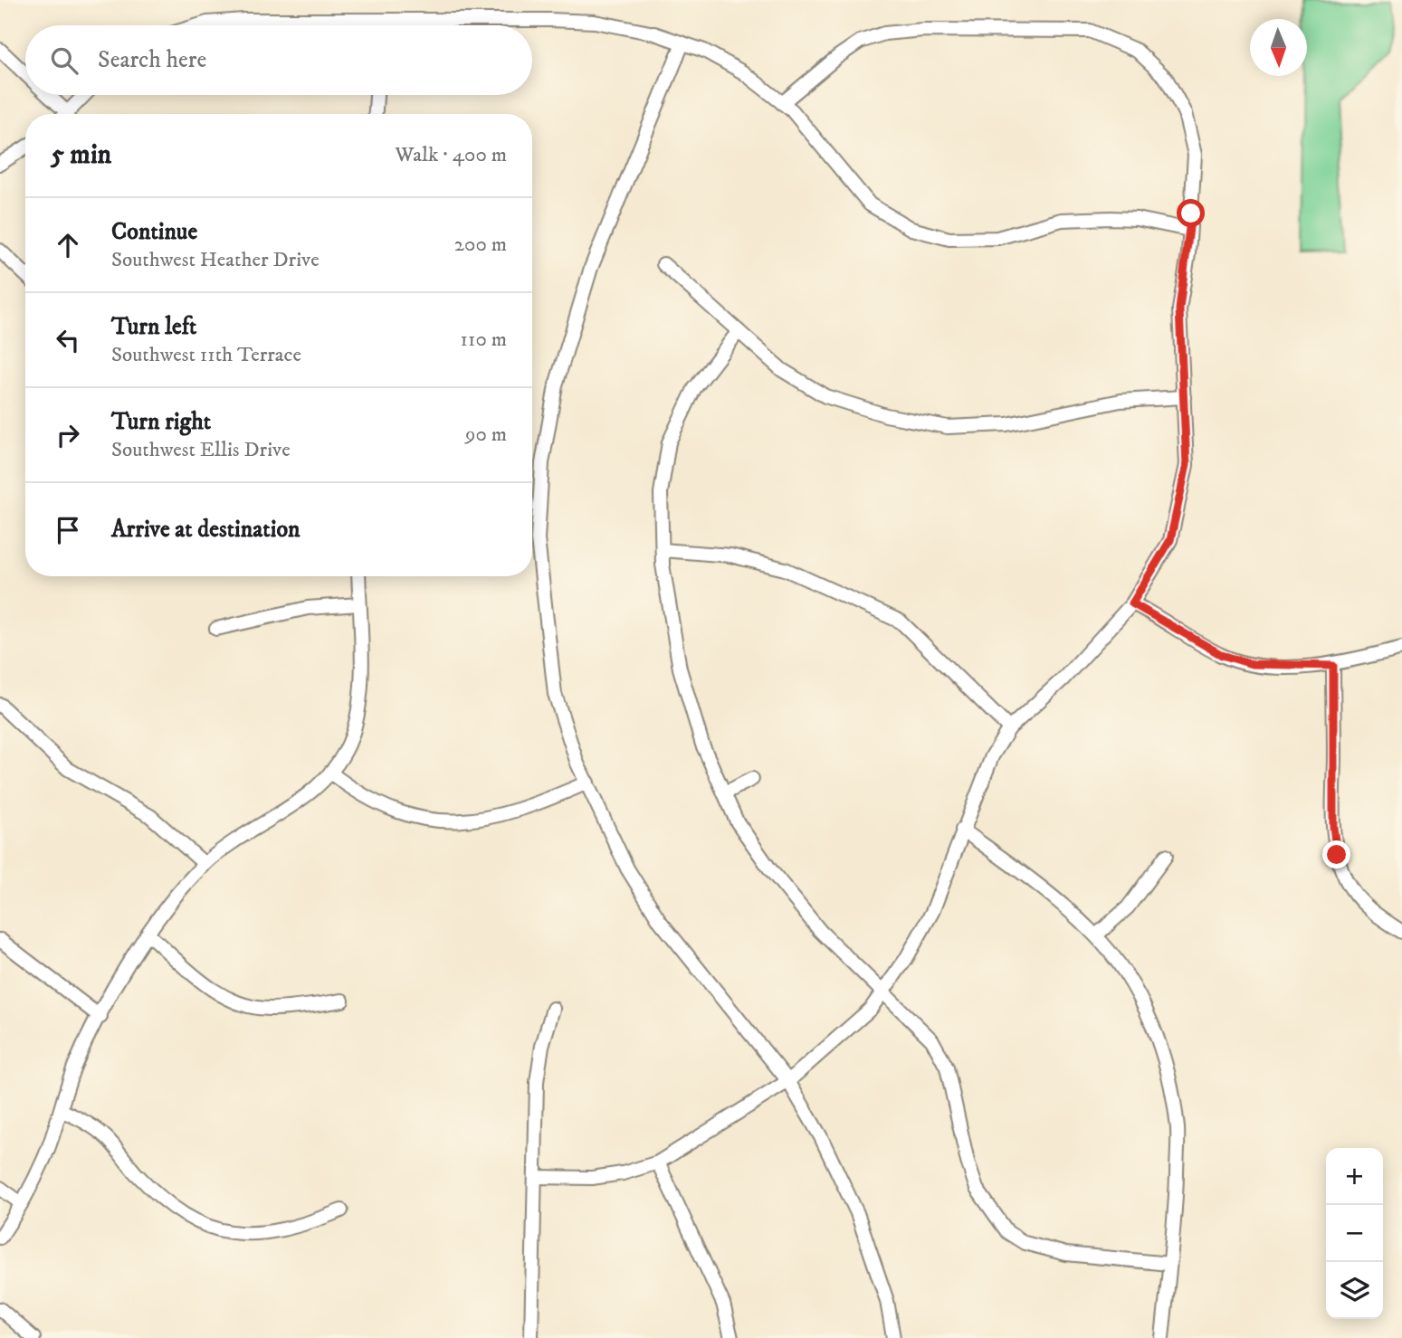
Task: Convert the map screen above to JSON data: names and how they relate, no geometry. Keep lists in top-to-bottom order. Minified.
{"north":"bottom","page":{"search":"Search here","heading":["5 min","Walk · 400 m"],"list":[["Continue","Southwest Heather Drive","200 m"],["Turn left","Southwest 11th Terrace","110 m"],["Turn right","Southwest Ellis Drive","90 m"],"Arrive at destination"],"map_buttons":["+","−"]}}
